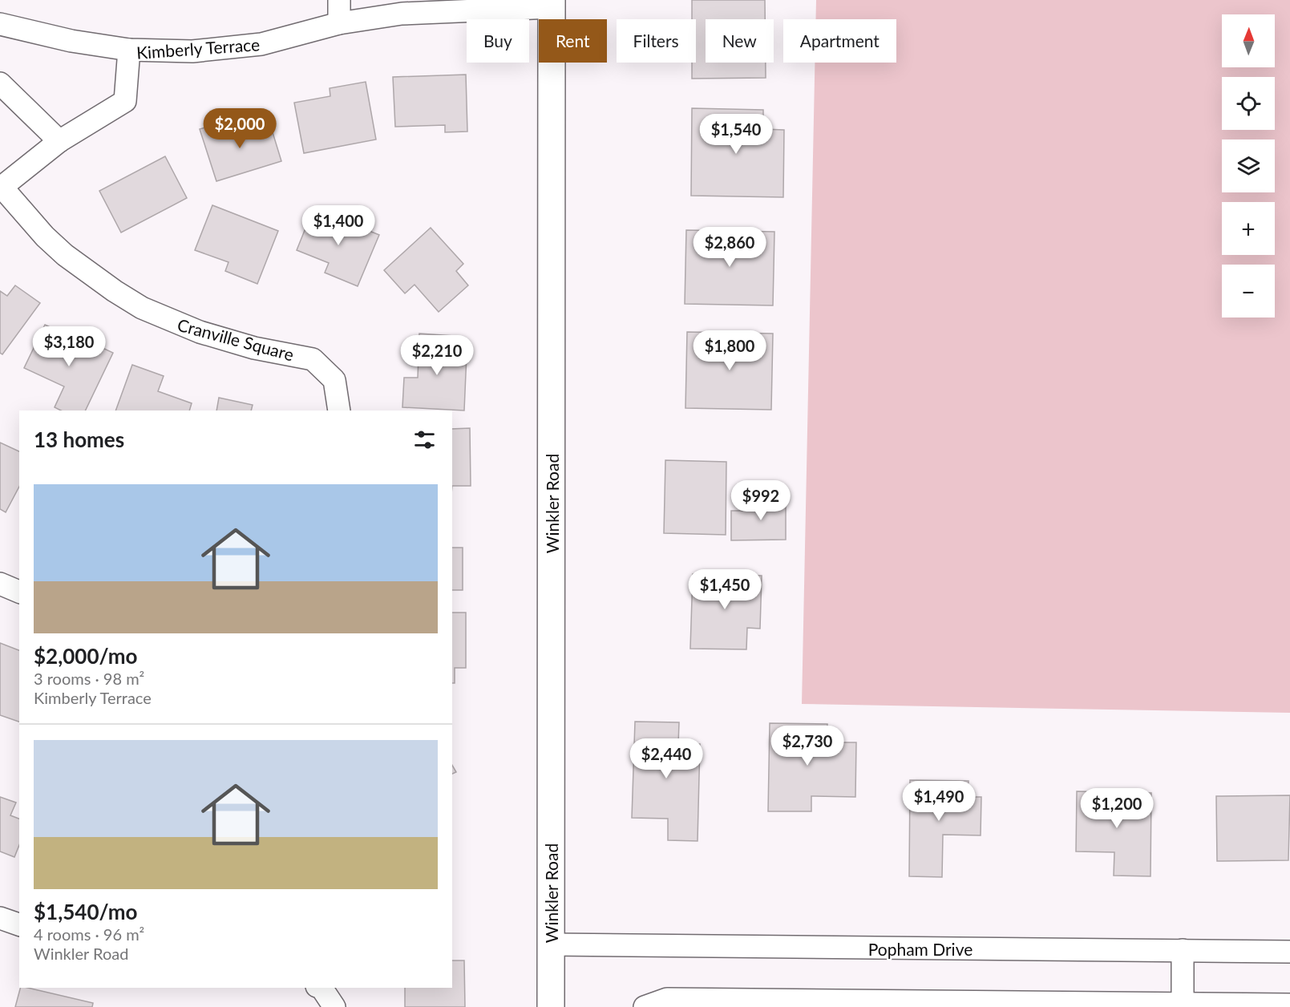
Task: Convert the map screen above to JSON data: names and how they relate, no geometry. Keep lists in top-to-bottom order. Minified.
{"streets":{"street":["Kimberly Terrace","Cranville Square","Winkler Road","Popham Drive"]},"crossings":[["Kimberly Terrace","Cranville Square"],["Kimberly Terrace","Winkler Road"],["Winkler Road","Popham Drive"]],"north":"top","page":{"map_buttons":["+","−"],"chip":["Buy","Rent","Filters","New","Apartment"],"price":["$2,000","$1,540","$1,400","$2,860","$3,180","$1,800","$2,210","$992","$1,450","$2,730","$2,440","$1,490","$1,200"],"heading":"13 homes","list":[{"name":"$2,000/mo","note":"3 rooms · 98 m² · Kimberly Terrace"},{"name":"$1,540/mo","note":"4 rooms · 96 m² · Winkler Road"}]}}
